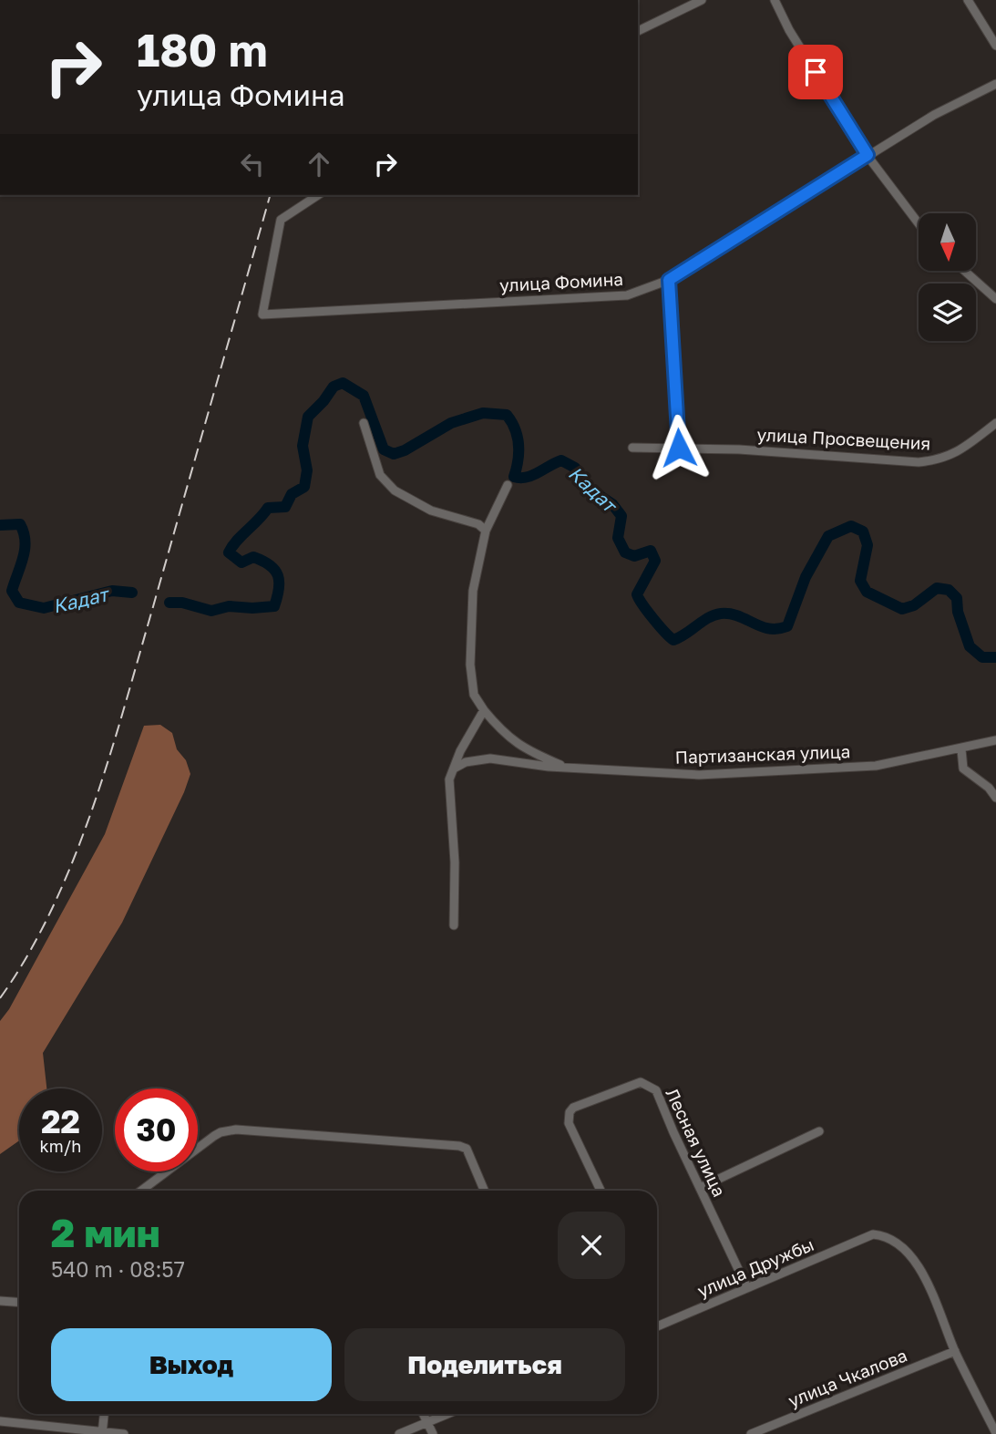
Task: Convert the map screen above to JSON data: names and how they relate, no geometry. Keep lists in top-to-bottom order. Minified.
{"streets":{"street":["улица Фомина","улица Просвещения","Партизанская улица","Лесная улица","улица Дружбы","улица Чкалова"]},"crossings":[["Лесная улица","улица Дружбы"],["улица Дружбы","улица Чкалова"]],"water":["Кадат"],"north":"bottom","page":{"turn":["180 m","улица Фомина"],"speed":"22 km/h","limit":"30","heading":["2 мин","540 m · 08:57"],"buttons":["Выход","Поделиться"]}}
